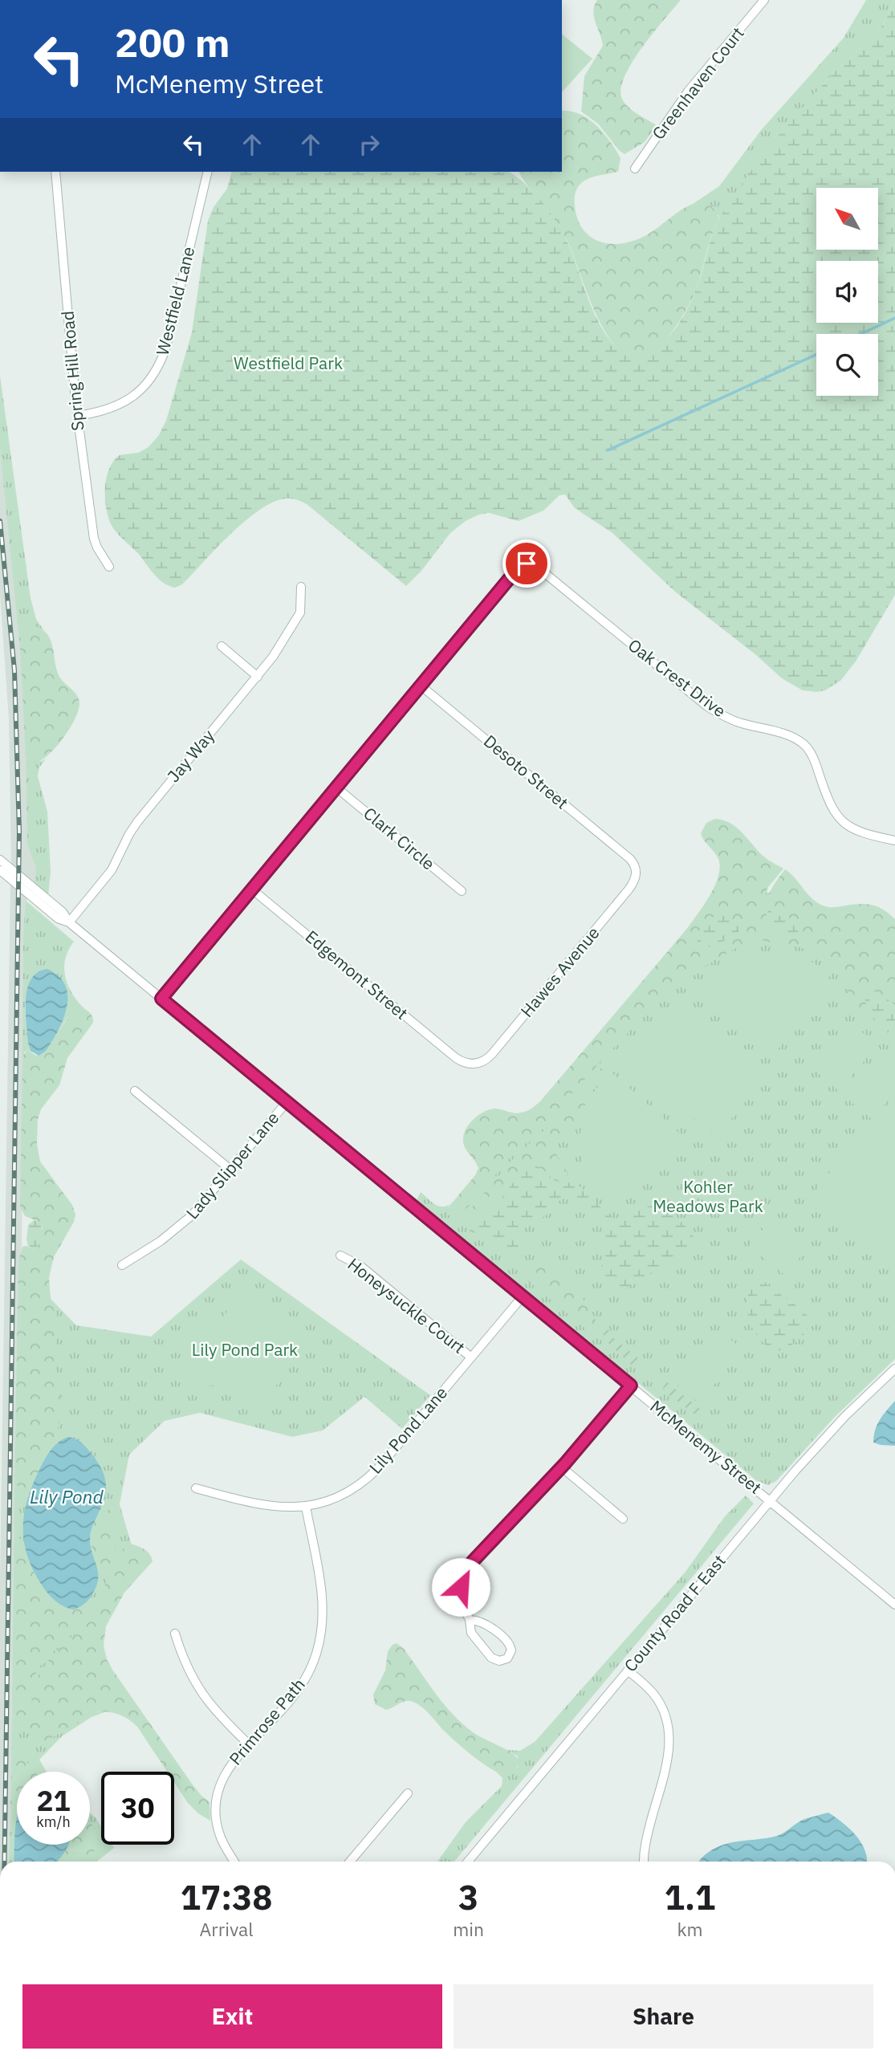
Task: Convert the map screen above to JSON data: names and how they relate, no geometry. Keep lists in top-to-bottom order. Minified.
{"streets":{"street":["Greenhaven Court","Westfield Lane","Spring Hill Road","Oak Crest Drive","Jay Way","Desoto Street","Clark Circle","Hawes Avenue","Edgemont Street","Lady Slipper Lane","Honeysuckle Court","Lily Pond Lane","McMenemy Street","County Road F East","Primrose Path"]},"crossings":[["Westfield Lane","Spring Hill Road"],["Oak Crest Drive","Desoto Street"],["Jay Way","McMenemy Street"],["Desoto Street","Hawes Avenue"],["Hawes Avenue","Edgemont Street"],["Lady Slipper Lane","McMenemy Street"],["Honeysuckle Court","Lily Pond Lane"],["Lily Pond Lane","McMenemy Street"],["Lily Pond Lane","Primrose Path"],["McMenemy Street","County Road F East"]],"water":["Lily Pond"],"parks":["Westfield Park","Kohler Meadows Park","Lily Pond Park"],"north":"top left","page":{"turn":["200 m","McMenemy Street"],"speed":"21 km/h","limit":"30","eta":["17:38","Arrival","3","min","1.1","km"],"buttons":["Exit","Share"]}}
